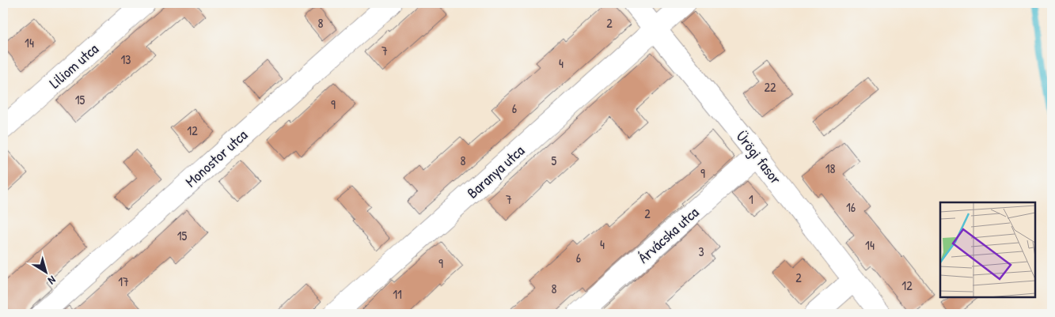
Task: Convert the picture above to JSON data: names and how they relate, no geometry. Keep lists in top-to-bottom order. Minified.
{"streets":{"street":["Liliom utca","Ürögi fasor","Monostor utca","Baranya utca","Árvácska utca"]},"crossings":[["Ürögi fasor","Baranya utca"],["Ürögi fasor","Árvácska utca"]],"house_numbers":["8","2","14","7","13","4","22","15","9","6","12","8","5","18","9","7","1","16","2","15","4","14","3","6","9","2","17","12","8","11"],"north":"bottom right"}
